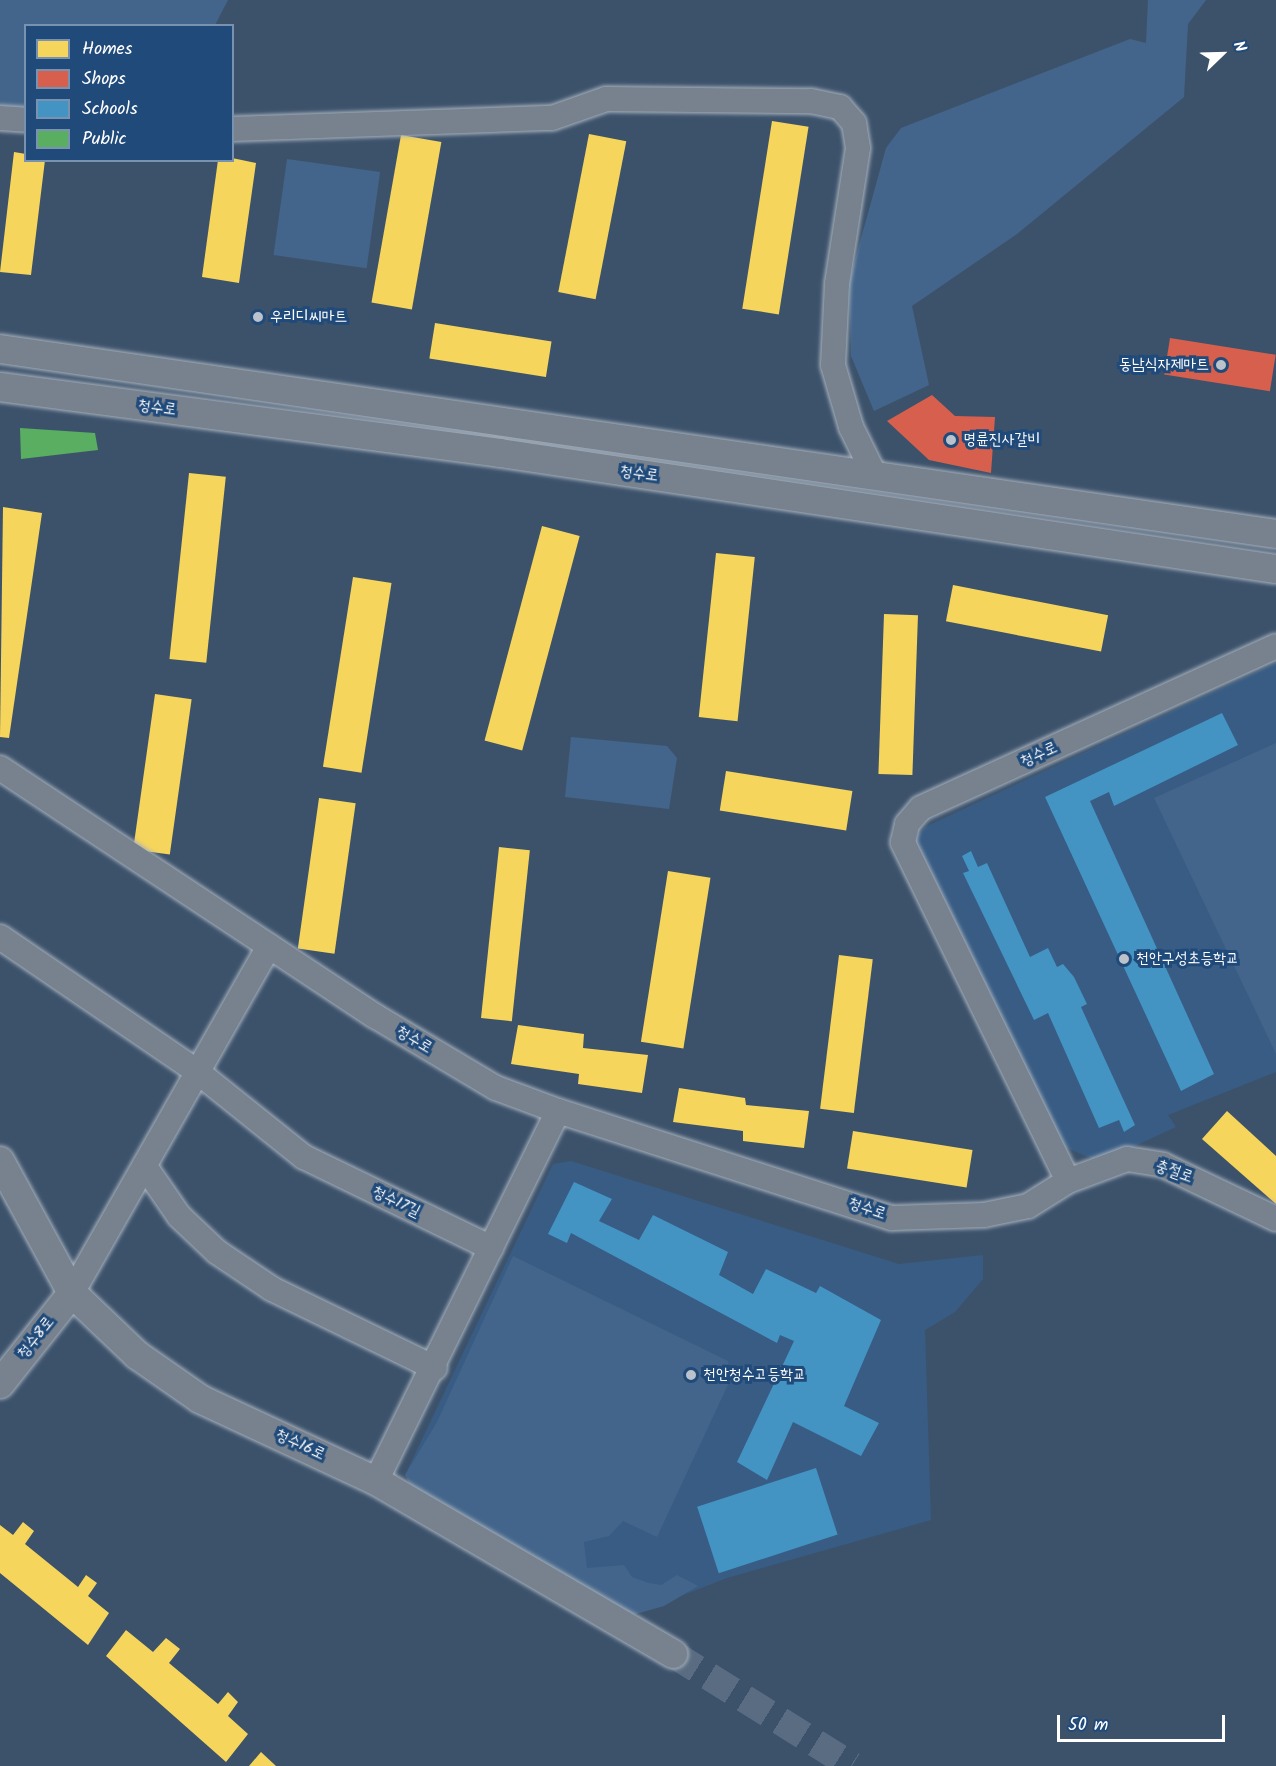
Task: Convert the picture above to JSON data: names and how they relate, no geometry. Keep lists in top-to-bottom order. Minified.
{"streets":{"street":["청수로","충절로","청수17길","청수8로","청수16로"]},"crossings":[["청수로","충절로"],["청수8로","청수16로"]],"places":["우리디씨마트","동남식자제마트","명륜진사갈비","천안구성초등학교","천안청수고등학교"],"legend":["Homes","Shops","Schools","Public"],"scale_bar":"50 m","north":"top right"}
